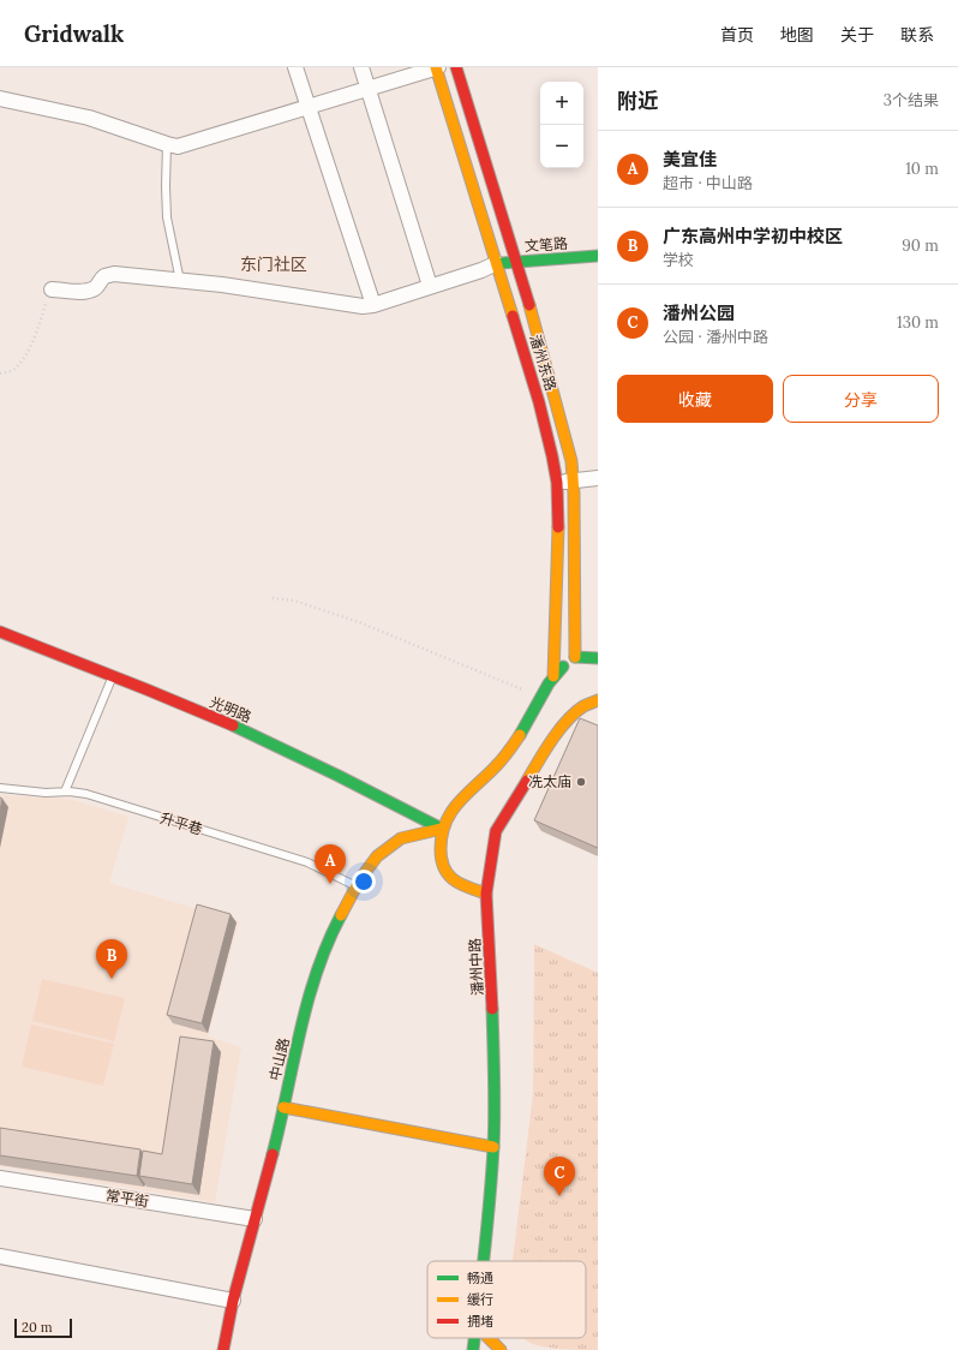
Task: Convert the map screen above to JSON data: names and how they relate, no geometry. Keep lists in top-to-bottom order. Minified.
{"streets":{"main road":["文笔路","潘州东路","光明路","潘州中路","中山路"],"street":["常平街"],"lane":["升平巷"]},"crossings":[["文笔路","潘州东路"],["光明路","中山路"],["升平巷","中山路"],["中山路","常平街"]],"districts":["东门社区"],"places":["冼太庙"],"legend":["畅通","缓行","拥堵"],"scale_bar":"20 m","page":{"header":"Gridwalk","nav":["首页","地图","关于","联系"],"heading":["附近","3个结果"],"map_buttons":["+","−"],"list":[{"mark":"A","name":"美宜佳","note":"超市 · 中山路","value":"10 m"},{"mark":"B","name":"广东高州中学初中校区","note":"学校","value":"90 m"},{"mark":"C","name":"潘州公园","note":"公园 · 潘州中路","value":"130 m"}],"buttons":["收藏","分享"],"pins":["A","B","C"],"scale":"20 m"}}
